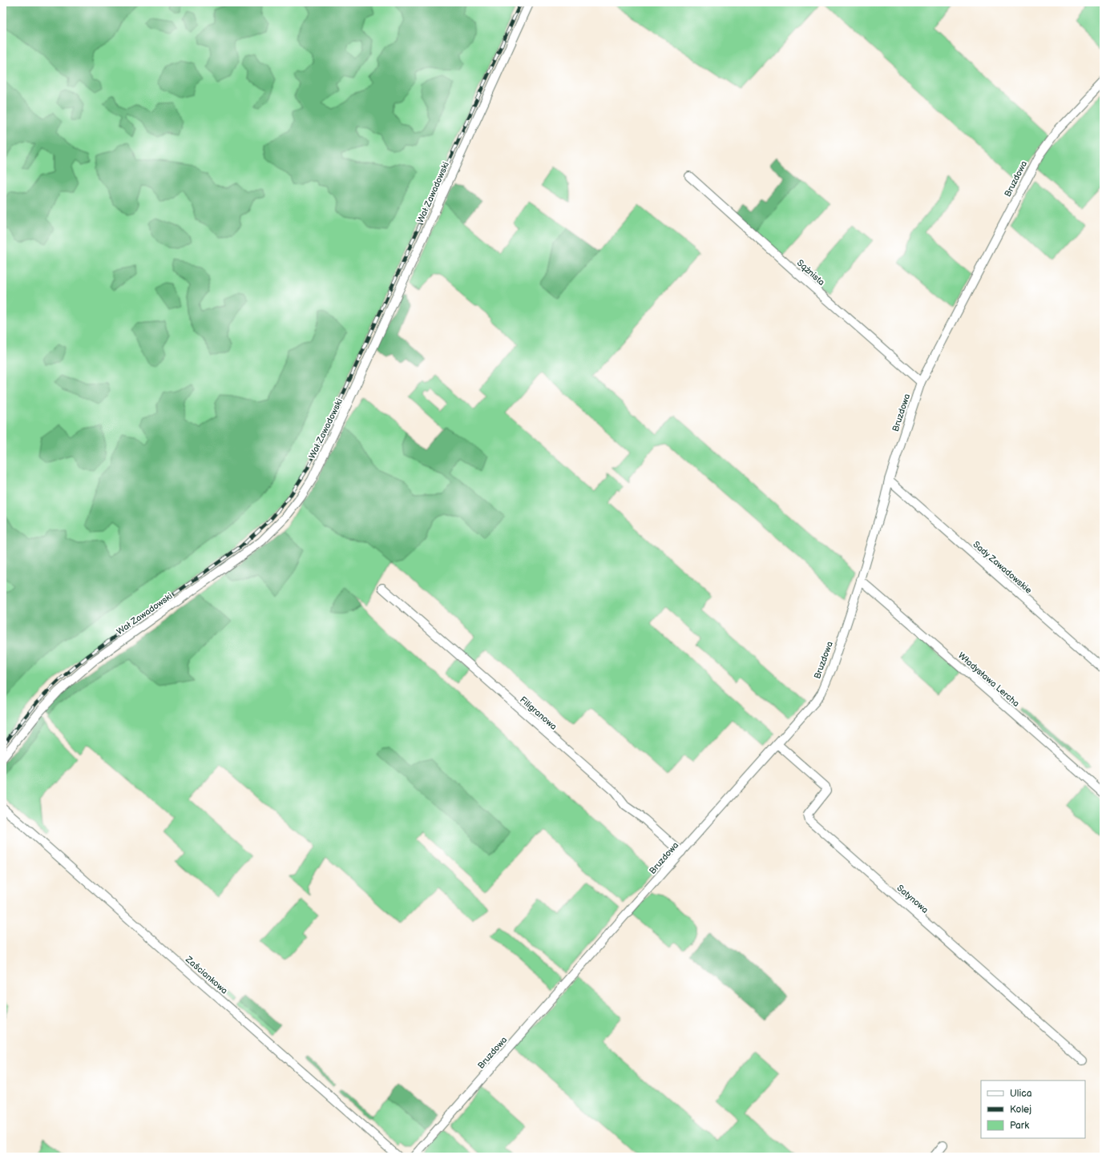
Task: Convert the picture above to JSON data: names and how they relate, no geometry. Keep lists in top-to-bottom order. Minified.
{"streets":{"street":["Bruzdowa","Wał Zawadowski","Sążnista","Sady Zawadowskie","Władysława Lercha","Filigranowa","Satynowa","Zaściankowa"]},"crossings":[["Bruzdowa","Sążnista"],["Bruzdowa","Sady Zawadowskie"],["Bruzdowa","Władysława Lercha"],["Bruzdowa","Filigranowa"],["Bruzdowa","Satynowa"]],"legend":["Ulica","Kolej","Park"]}
